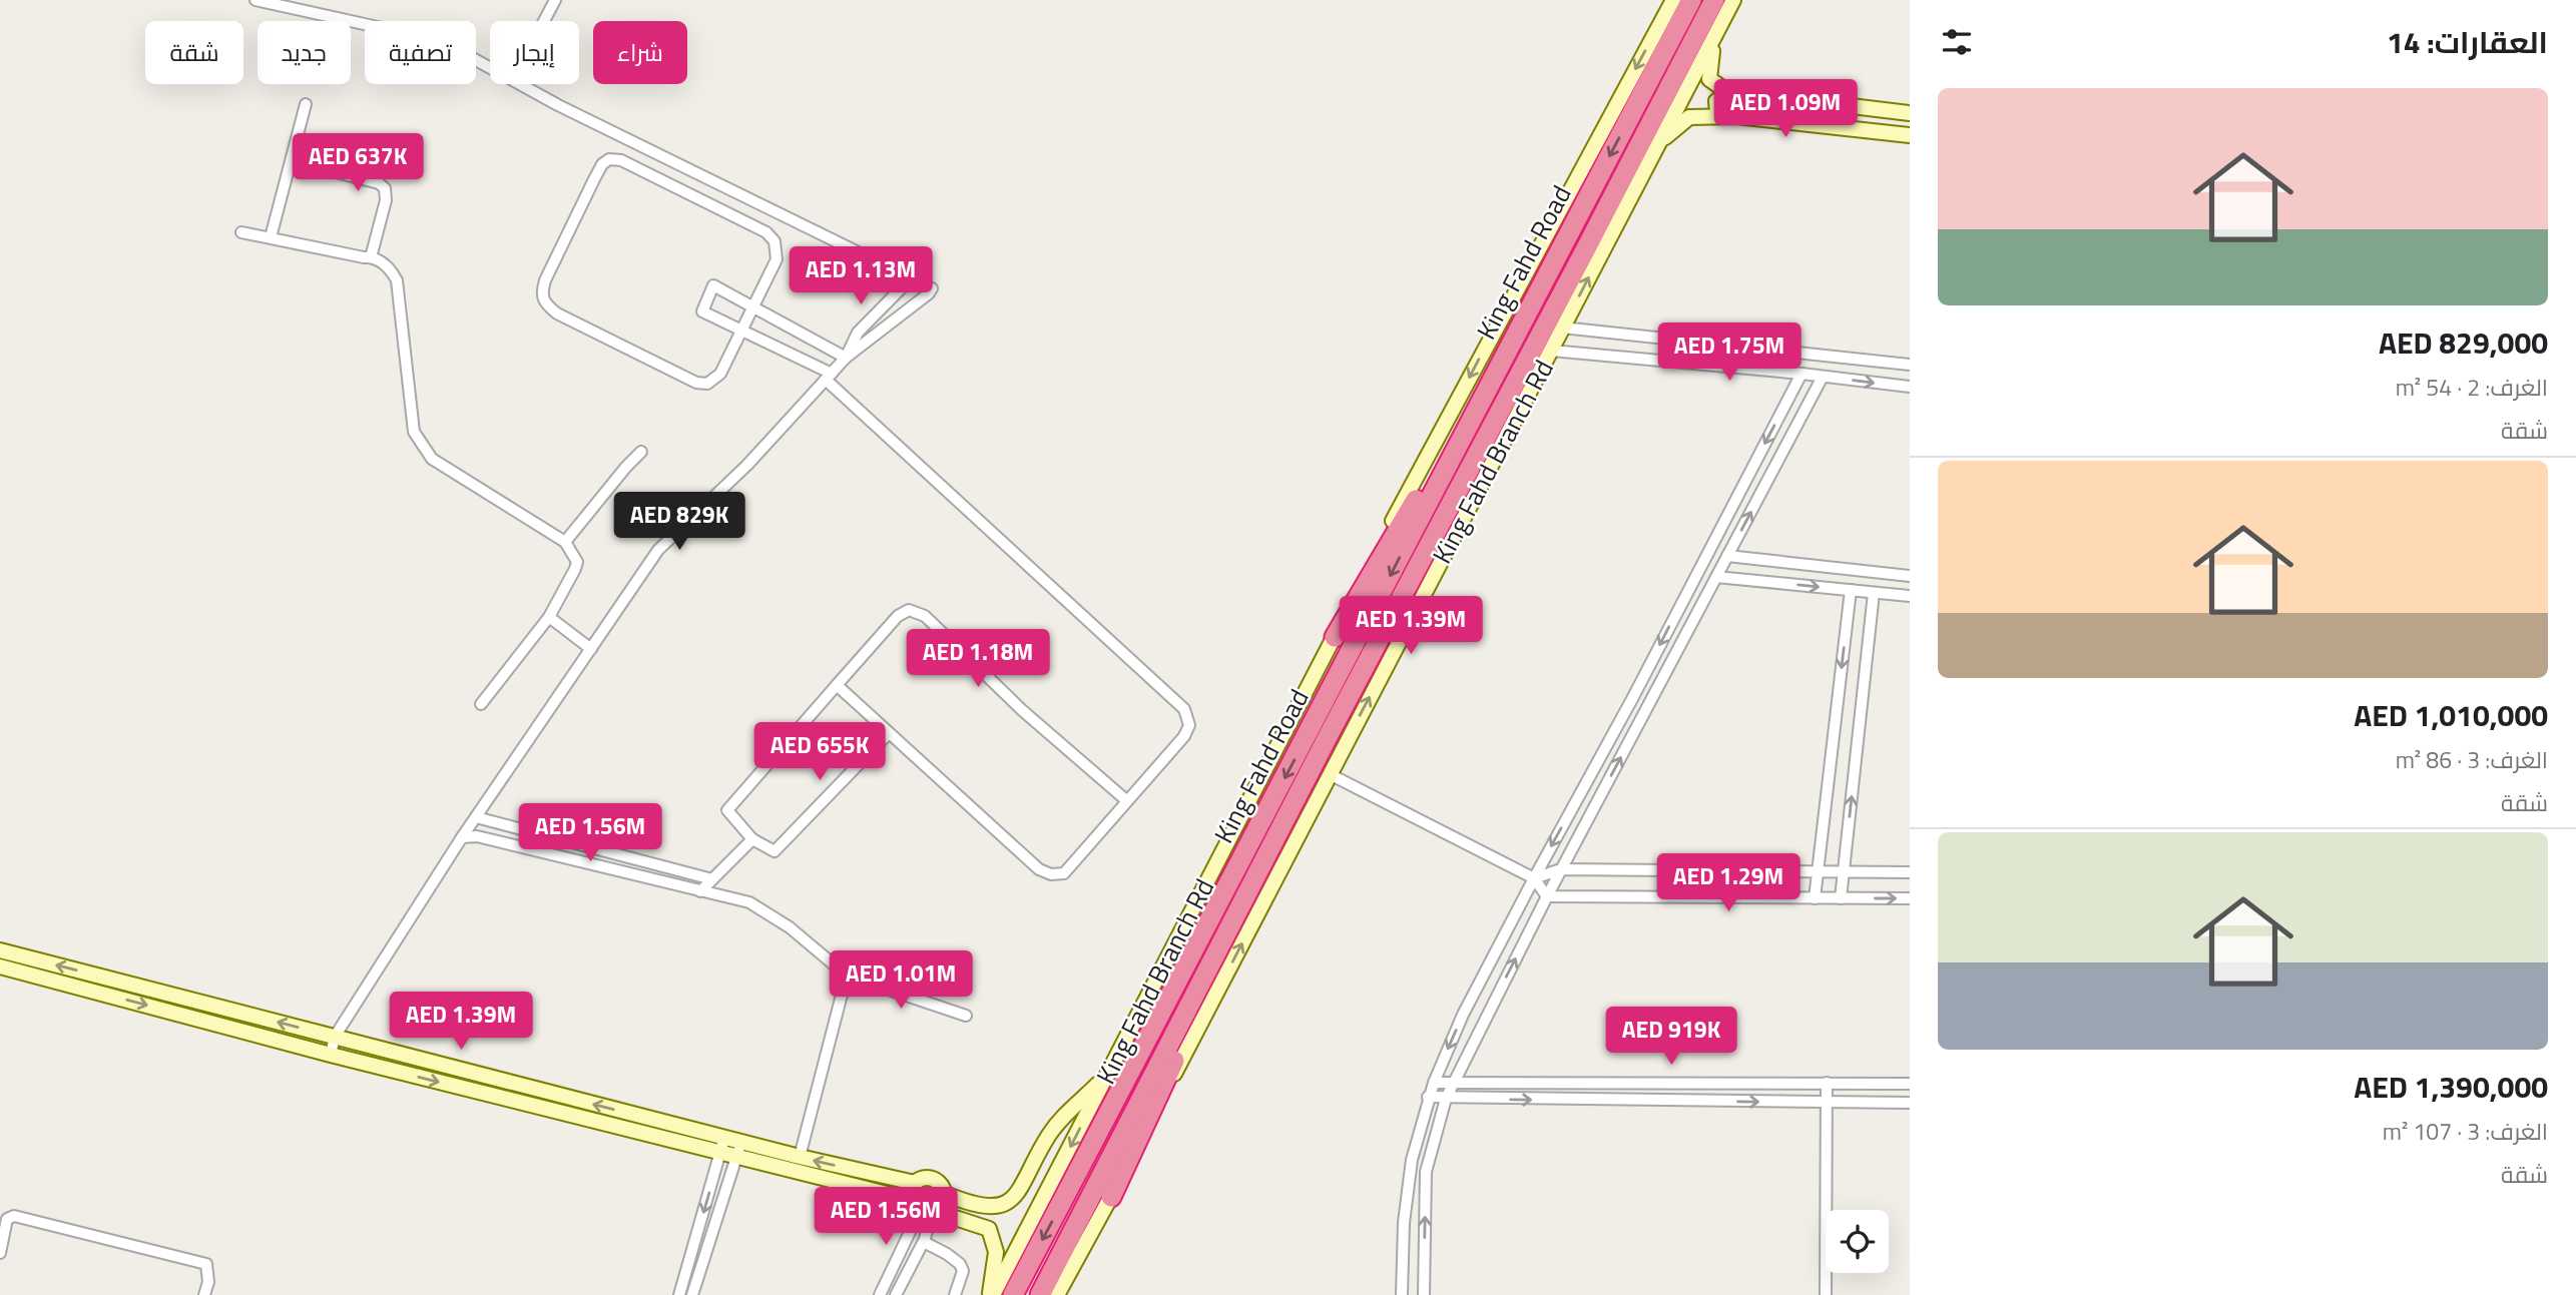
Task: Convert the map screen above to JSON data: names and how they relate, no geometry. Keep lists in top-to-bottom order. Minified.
{"streets":{"highway":["King Fahd Road"],"main road":["King Fahd Branch Rd"]},"page":{"heading":"العقارات: 14","chip":["شراء","إيجار","تصفية","جديد","شقة"],"price":["AED 1.09M","AED 637K","AED 1.13M","AED 1.75M","AED 829K","AED 1.39M","AED 1.18M","AED 655K","AED 1.56M","AED 1.29M","AED 1.01M","AED 1.39M","AED 919K","AED 1.56M"],"list":[{"name":"AED 829,000","note":"الغرف: 2 · 54 m² · شقة"},{"name":"AED 1,010,000","note":"الغرف: 3 · 86 m² · شقة"},{"name":"AED 1,390,000","note":"الغرف: 3 · 107 m² · شقة"}]}}
